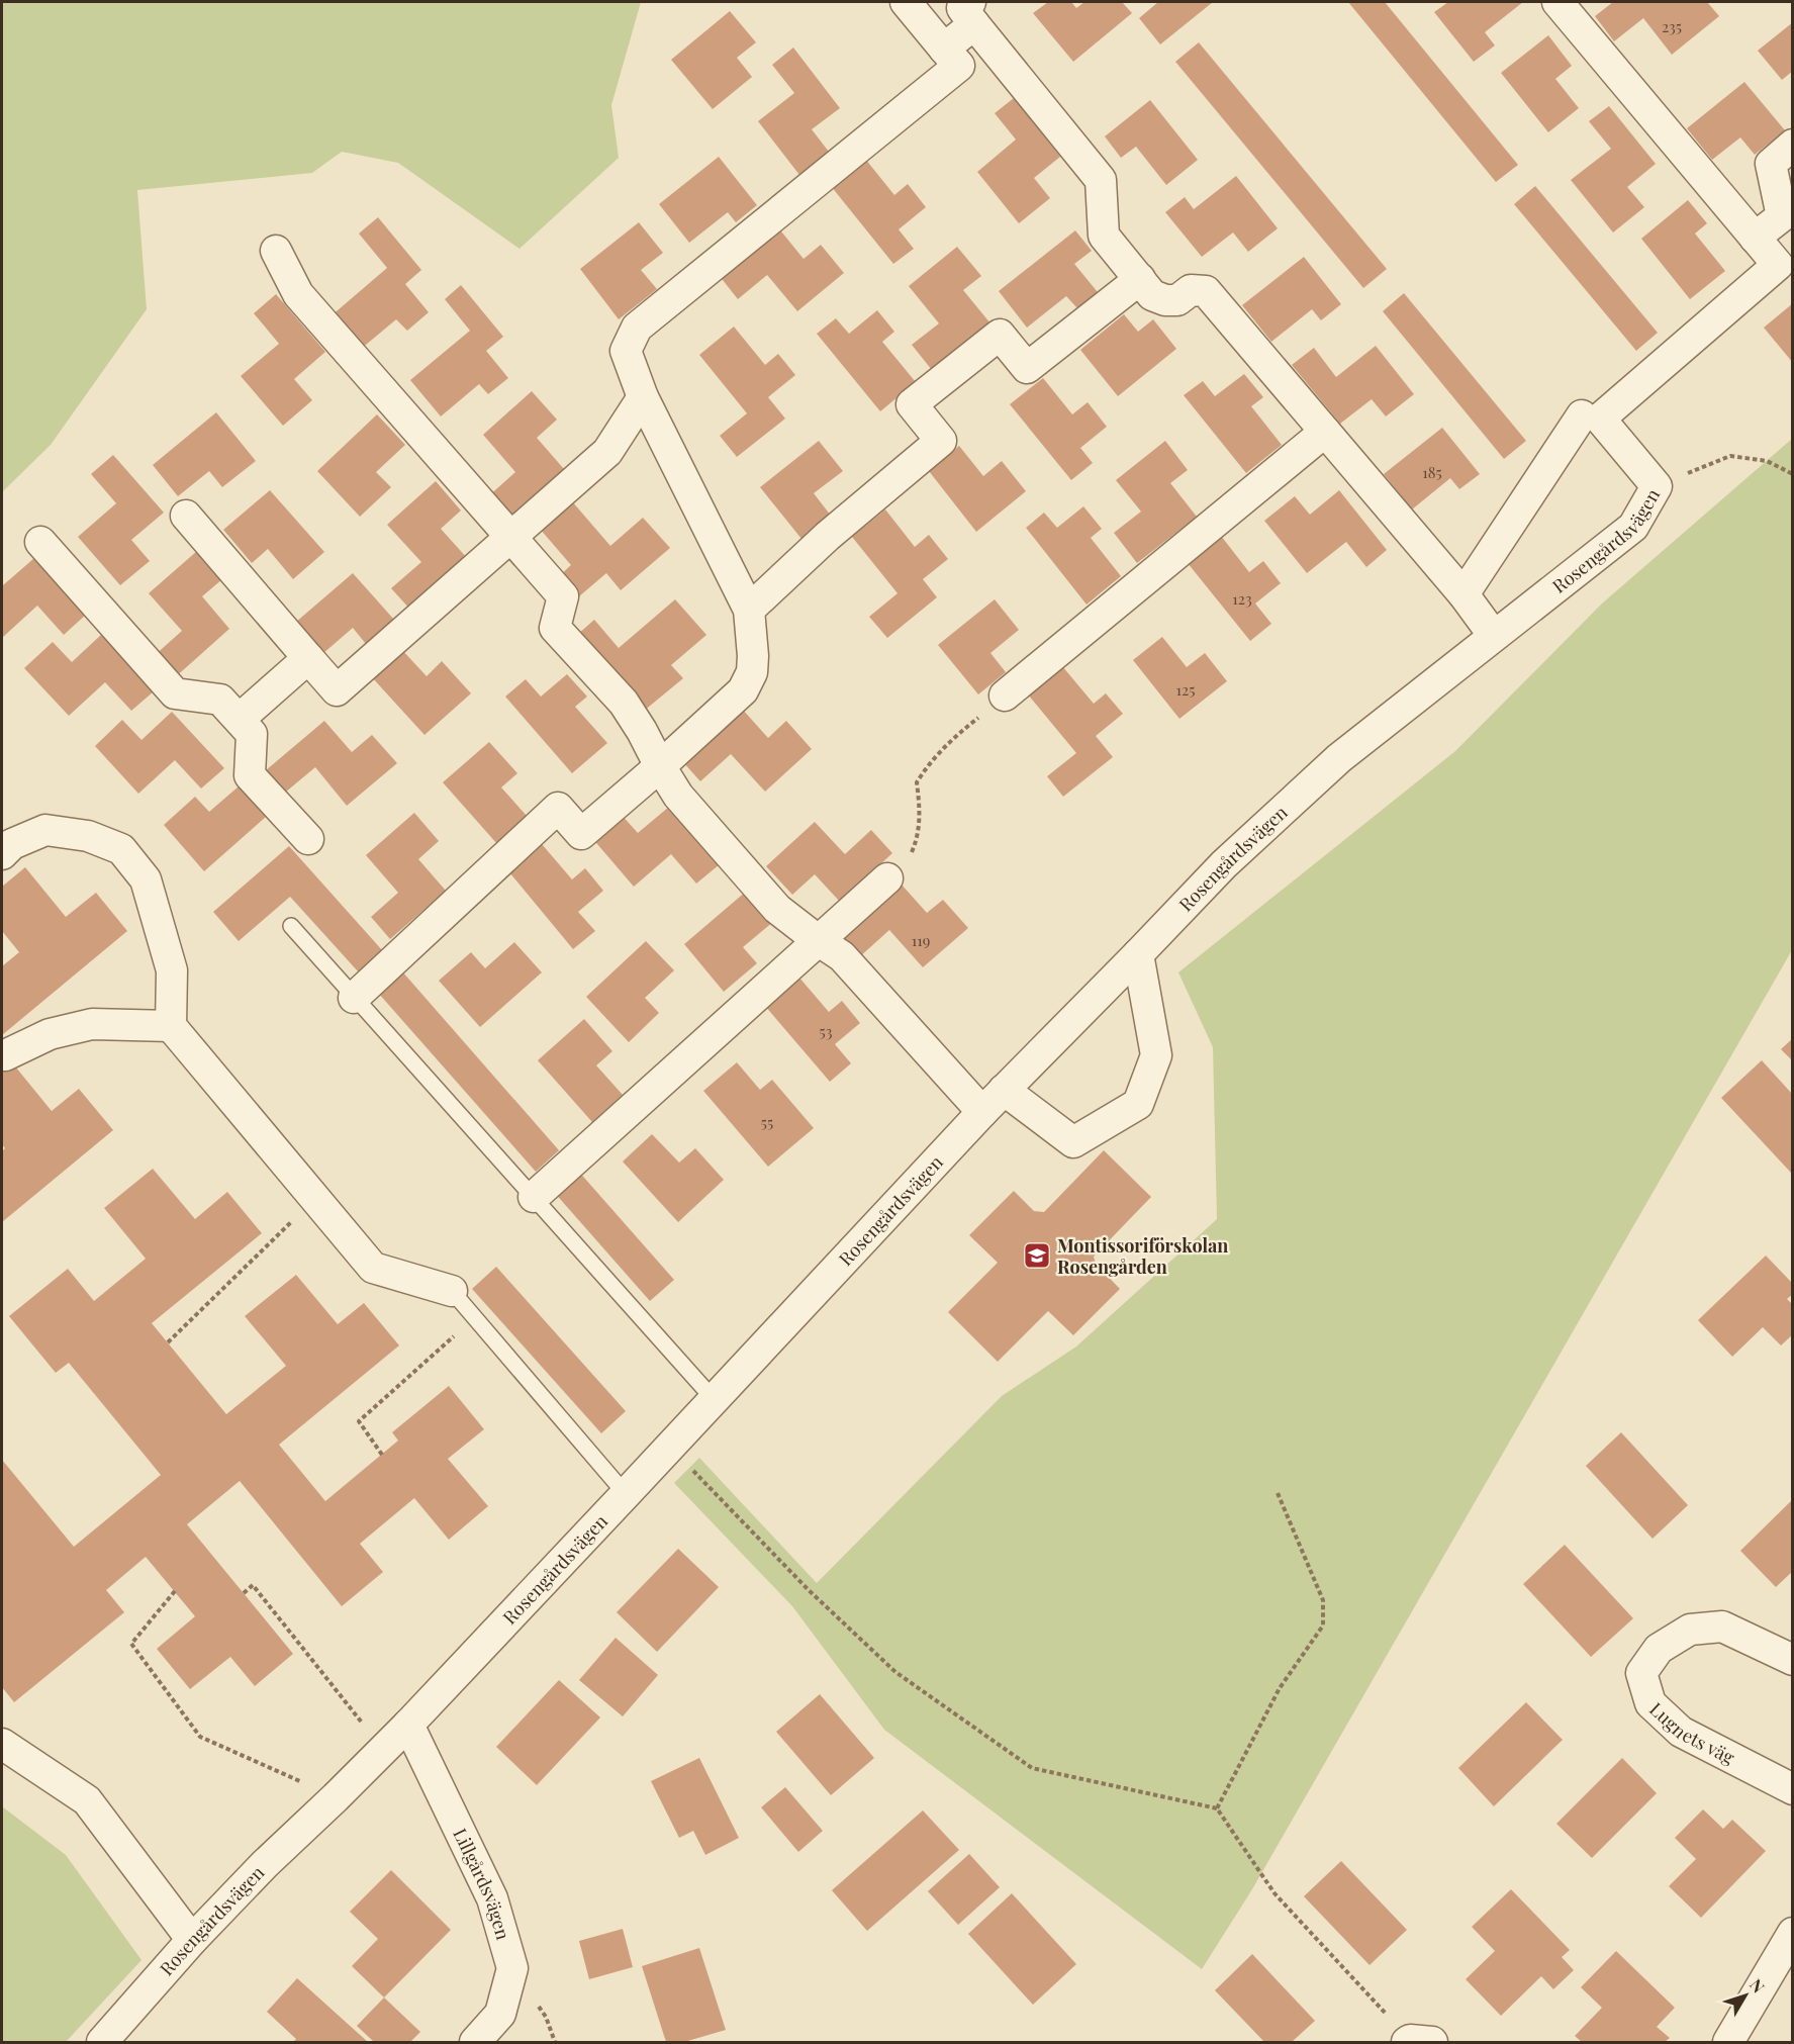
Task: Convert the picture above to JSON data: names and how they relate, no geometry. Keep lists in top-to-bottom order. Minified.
{"streets":{"street":["Rosengårdsvägen","Lugnets väg","Lillgårdsvägen"]},"crossings":[["Rosengårdsvägen","Lillgårdsvägen"]],"places":{"school or university":["Montissoriförskolan Rosengården"]},"house_numbers":["235","185","123","125","119","53","55"],"north":"top right"}
